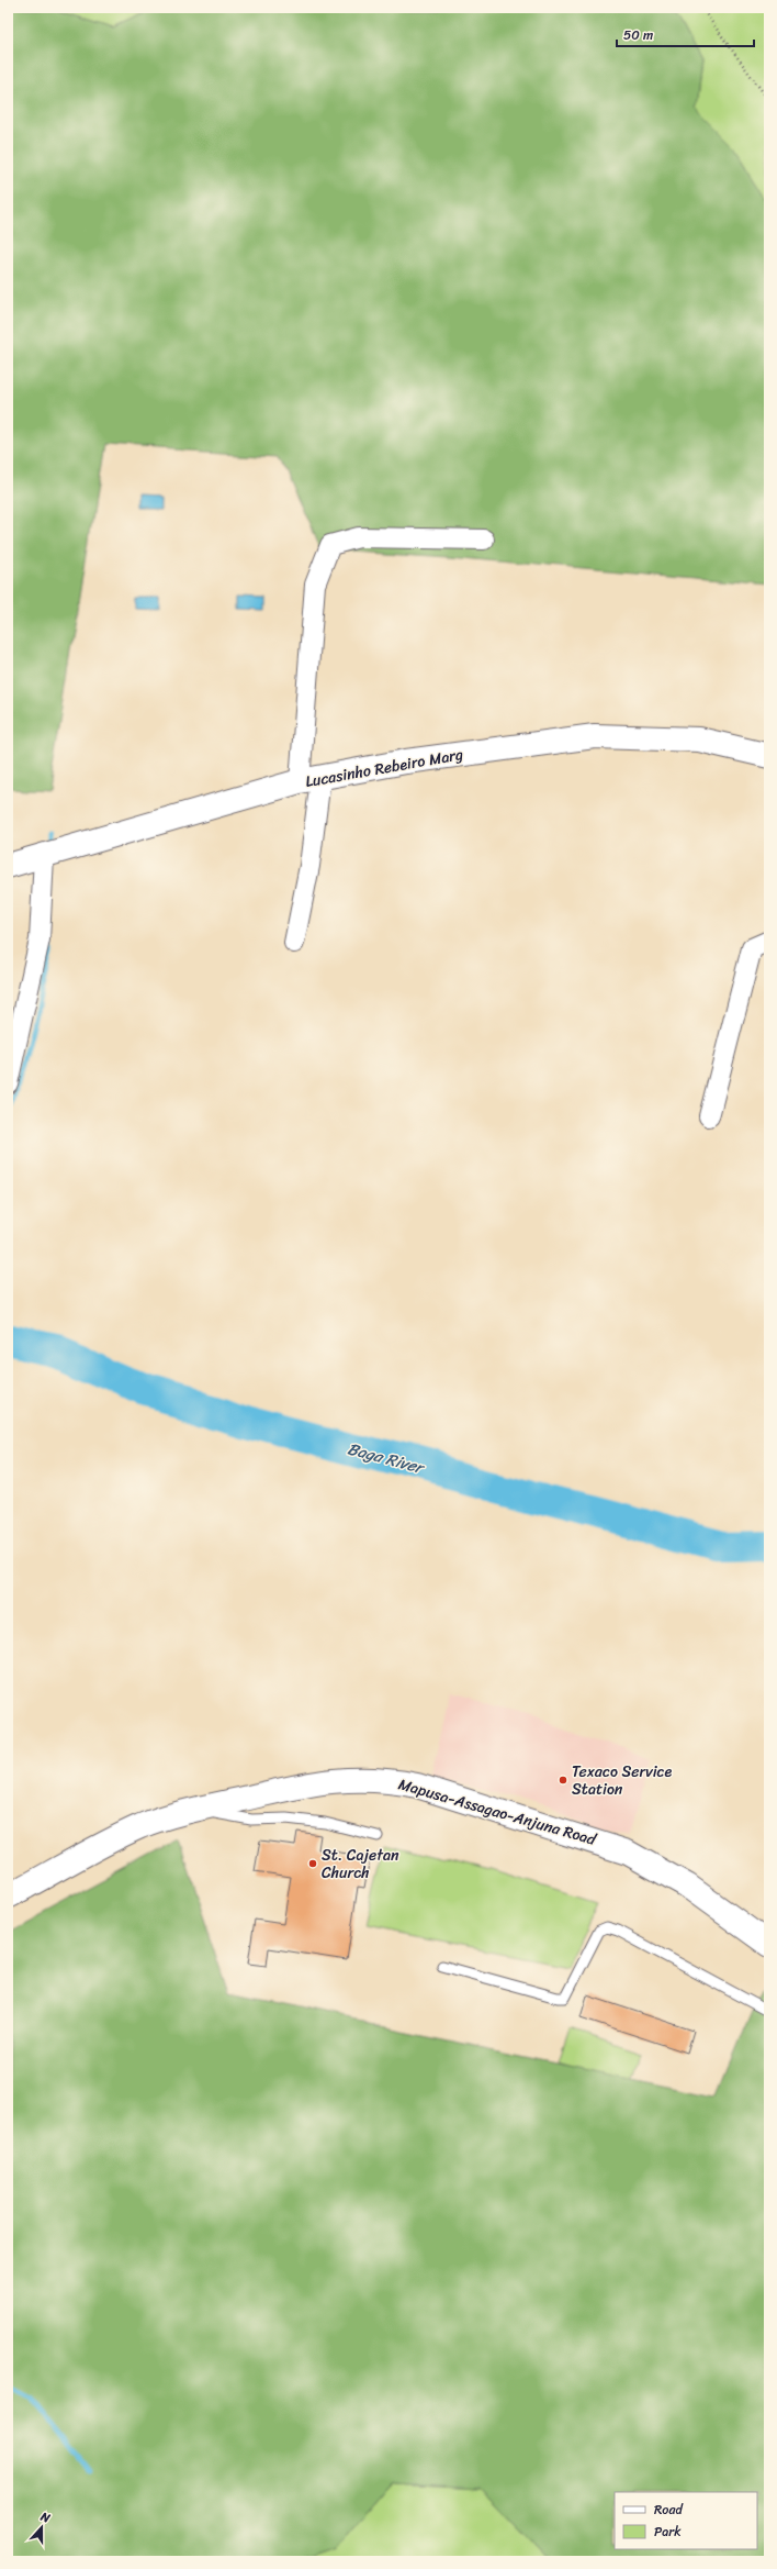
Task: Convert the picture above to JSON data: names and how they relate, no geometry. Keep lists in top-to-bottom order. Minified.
{"streets":{"main road":["Lucasinho Rebeiro Marg","Mapusa-Assagao-Anjuna Road"]},"water":["Baga River"],"places":["Texaco Service Station","St. Cajetan Church"],"legend":["Road","Park"],"scale_bar":"50 m","north":"top"}
